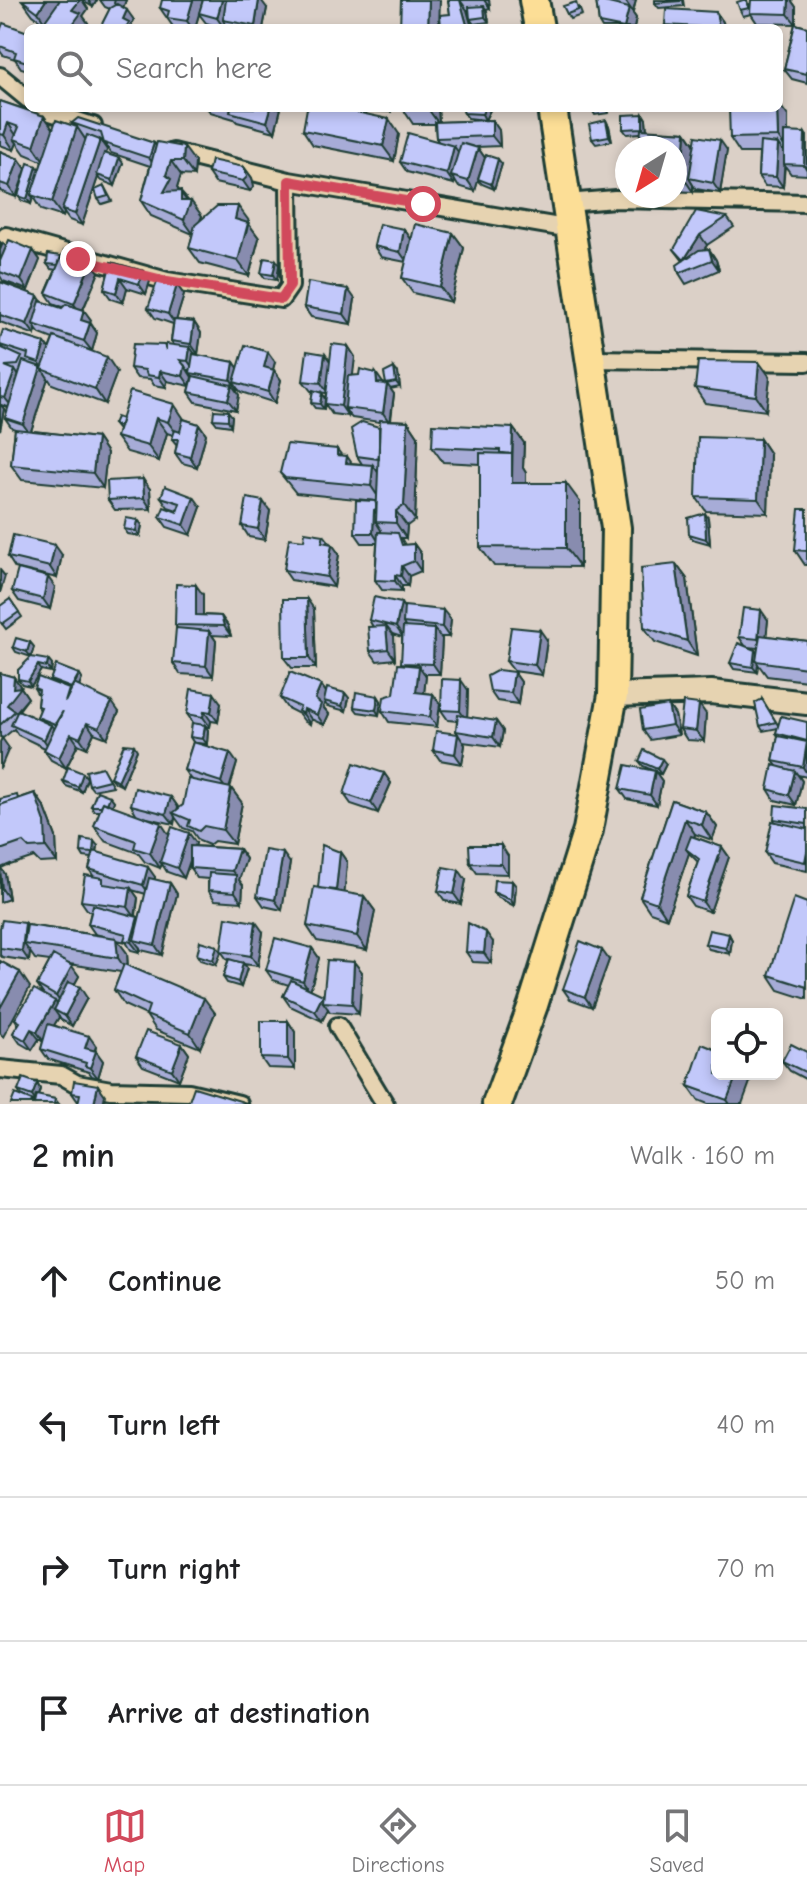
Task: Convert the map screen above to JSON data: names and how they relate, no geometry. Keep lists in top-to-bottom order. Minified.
{"north":"bottom left","page":{"search":"Search here","heading":["2 min","Walk · 160 m"],"list":[["Continue","50 m"],["Turn left","40 m"],["Turn right","70 m"],"Arrive at destination"],"nav":["Map","Directions","Saved"]}}
